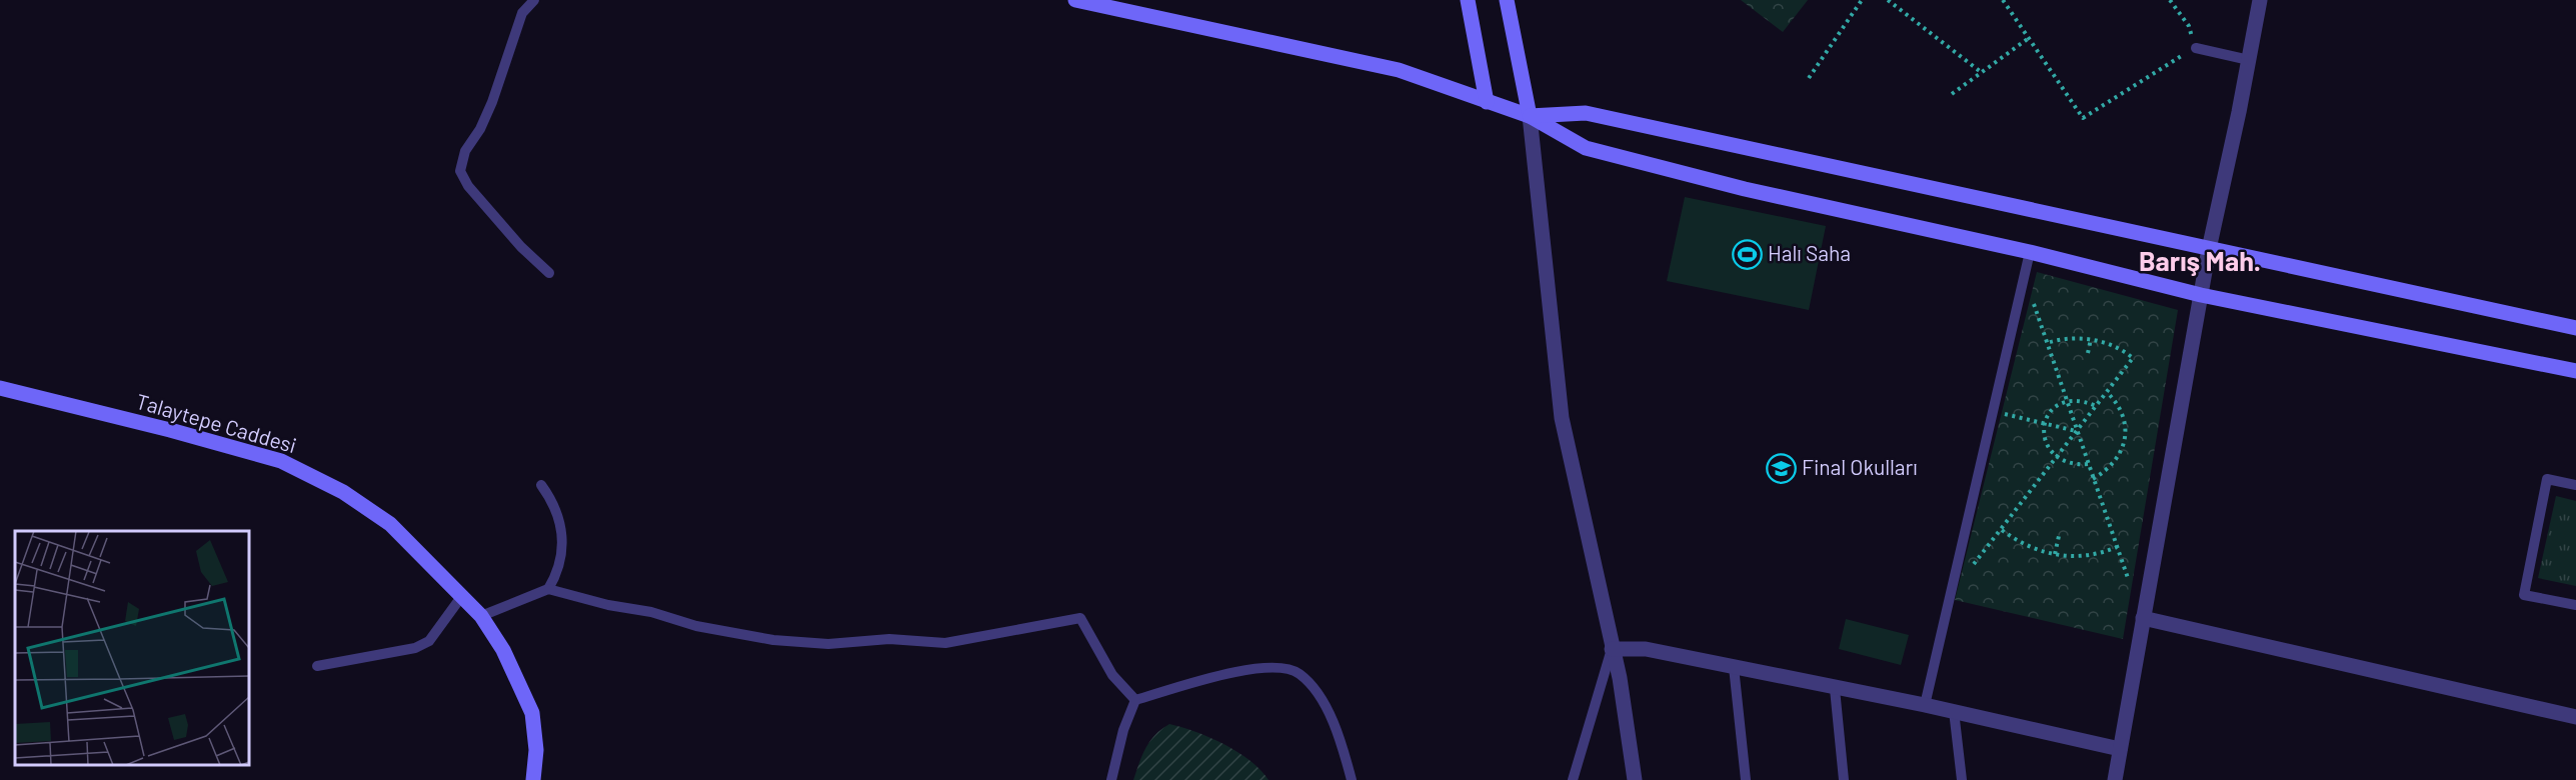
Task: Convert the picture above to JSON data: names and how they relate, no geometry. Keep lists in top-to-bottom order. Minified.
{"streets":{"main road":["Talaytepe Caddesi"]},"districts":["Barış Mah."],"places":{"sports":["Halı Saha"],"school or university":["Final Okulları"]}}
